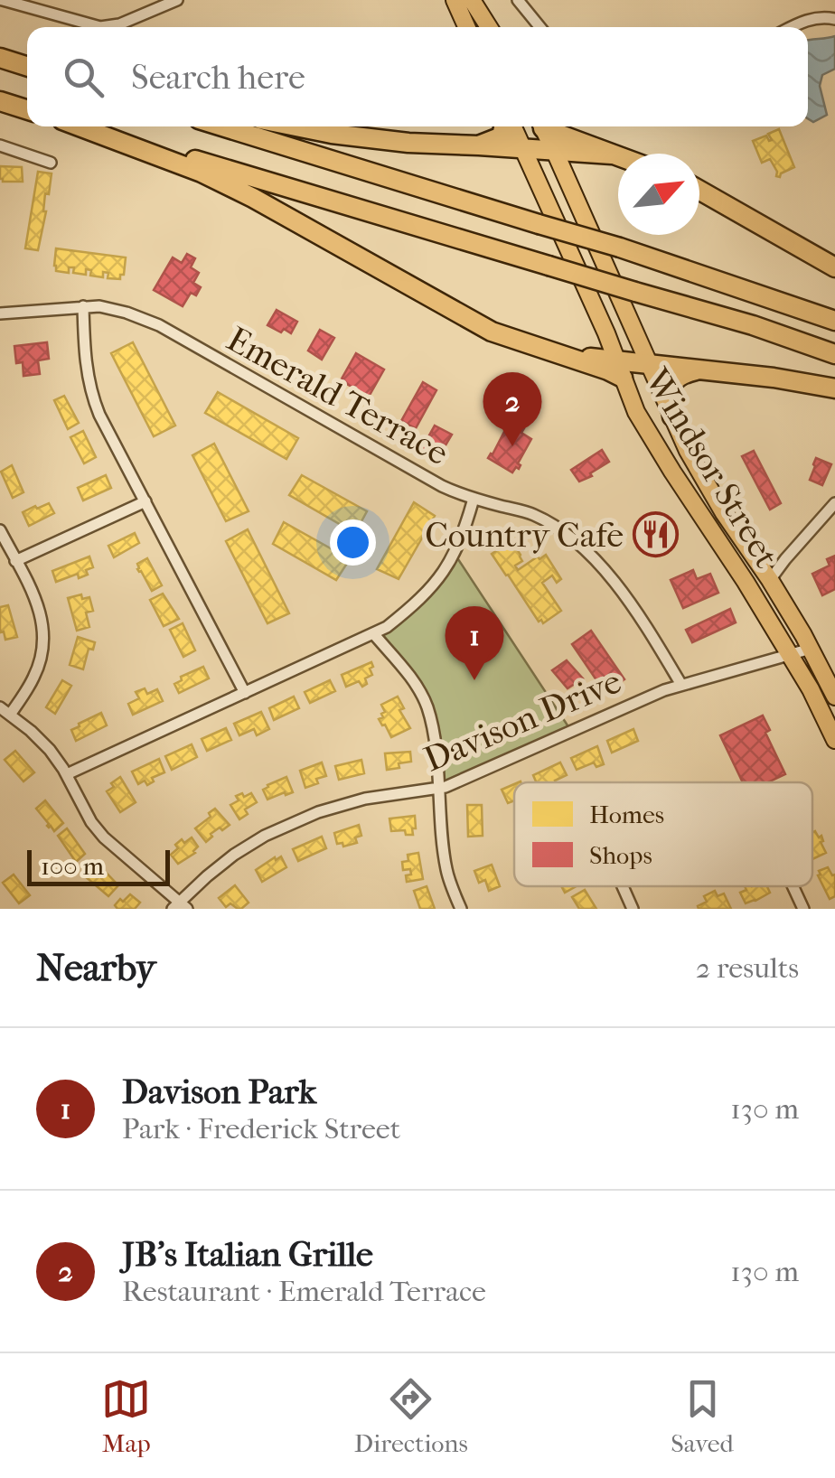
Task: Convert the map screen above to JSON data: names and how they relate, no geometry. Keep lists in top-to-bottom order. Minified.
{"streets":{"main road":["Windsor Street"],"street":["Emerald Terrace","Davison Drive"]},"crossings":[["Emerald Terrace","Davison Drive"],["Windsor Street","Davison Drive"]],"places":{"restaurant":["Country Cafe"]},"legend":["Homes","Shops"],"scale_bar":"100 m","north":"top right","page":{"search":"Search here","pins":["2","1"],"scale":"100 m","heading":["Nearby","2 results"],"list":[{"mark":"1","name":"Davison Park","note":"Park · Frederick Street","value":"130 m"},{"mark":"2","name":"JB's Italian Grille","note":"Restaurant · Emerald Terrace","value":"130 m"}],"nav":["Map","Directions","Saved"]}}
